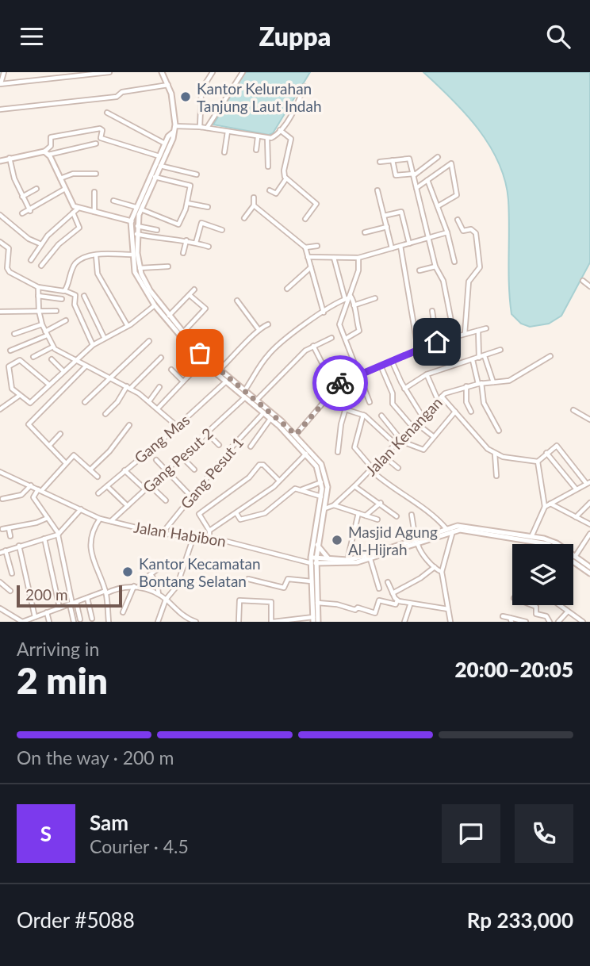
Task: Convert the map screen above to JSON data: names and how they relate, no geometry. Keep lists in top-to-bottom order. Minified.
{"streets":{"street":["Jalan Kenangan","Gang Mas","Gang Pesut 2","Gang Pesut 1","Jalan Habibon"]},"crossings":[["Gang Pesut 2","Jalan Habibon"],["Gang Pesut 1","Jalan Habibon"]],"places":["Kantor Kelurahan Tanjung Laut Indah","Masjid Agung Al-Hijrah","Kantor Kecamatan Bontang Selatan"],"scale_bar":"200 m","page":{"header":"Zuppa","scale":"200 m","heading":["2 min","Arriving in","20:00–20:05"],"panel":["Sam","Courier · 4.5","Order #5088","Rp 233,000"],"bar":"On the way · 200 m","round":"S"}}
